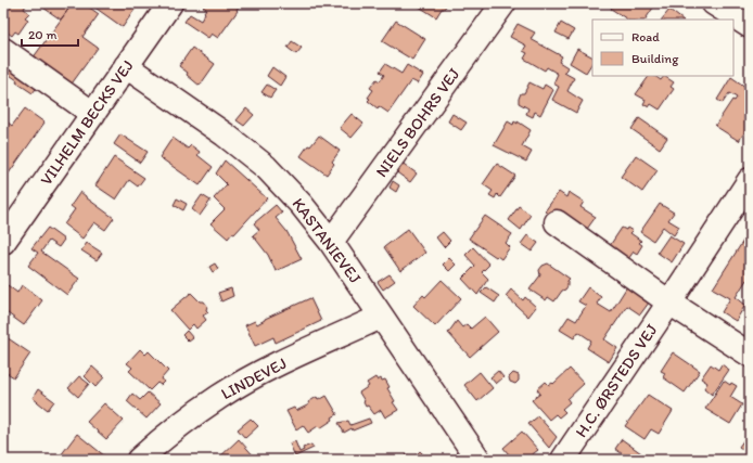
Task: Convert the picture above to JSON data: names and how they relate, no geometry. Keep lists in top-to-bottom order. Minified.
{"streets":{"street":["VILHELM BECKS VEJ","NIELS BOHRS VEJ","KASTANIEVEJ","LINDEVEJ","H.C. ØRSTEDS VEJ"]},"crossings":[["VILHELM BECKS VEJ","KASTANIEVEJ"],["NIELS BOHRS VEJ","KASTANIEVEJ"],["KASTANIEVEJ","LINDEVEJ"]],"legend":["Road","Building"],"scale_bar":"20 m"}
